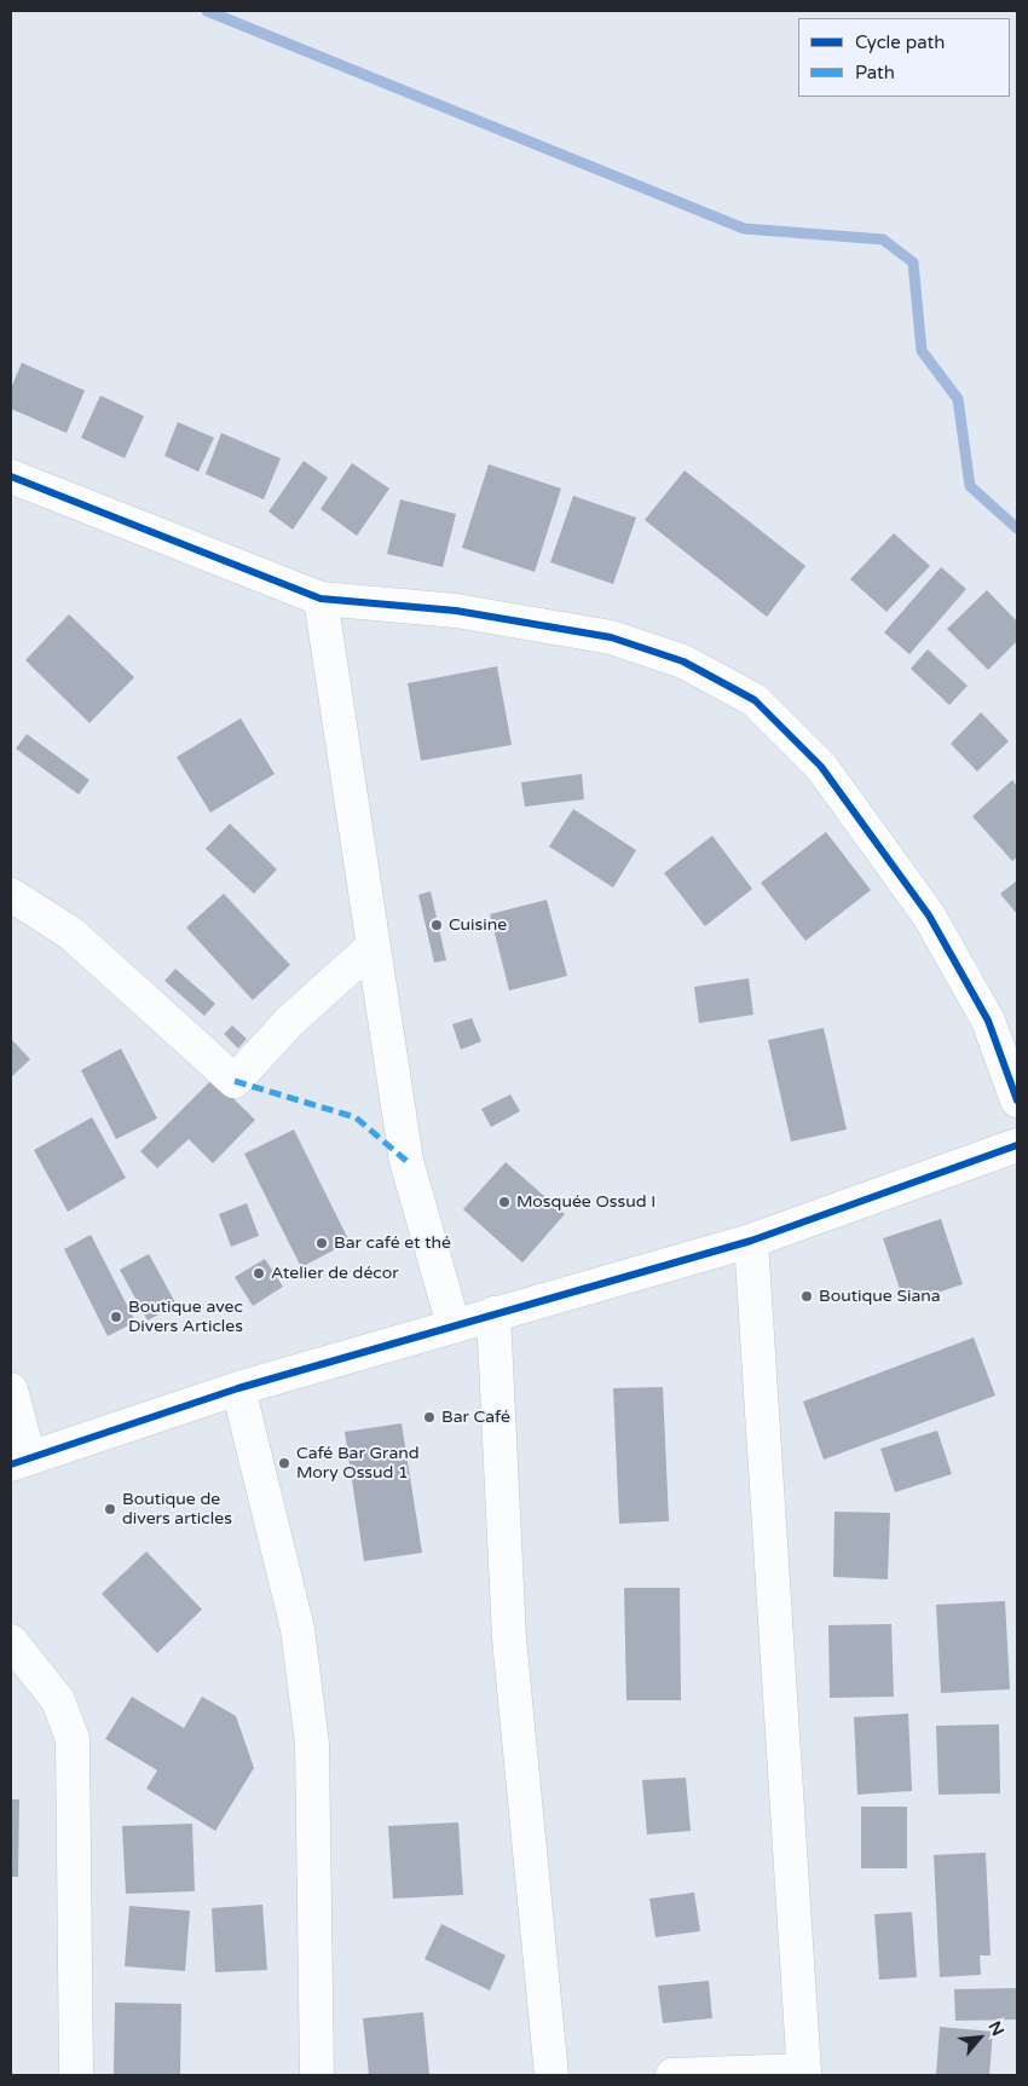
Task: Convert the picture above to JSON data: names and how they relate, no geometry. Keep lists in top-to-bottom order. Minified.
{"places":["Cuisine","Mosquée Ossud I","Bar café et thé","Atelier de décor","Boutique Siana","Boutique avec Divers Articles","Bar Café","Café Bar Grand Mory Ossud 1","Boutique de divers articles"],"legend":["Cycle path","Path"],"north":"top right"}
